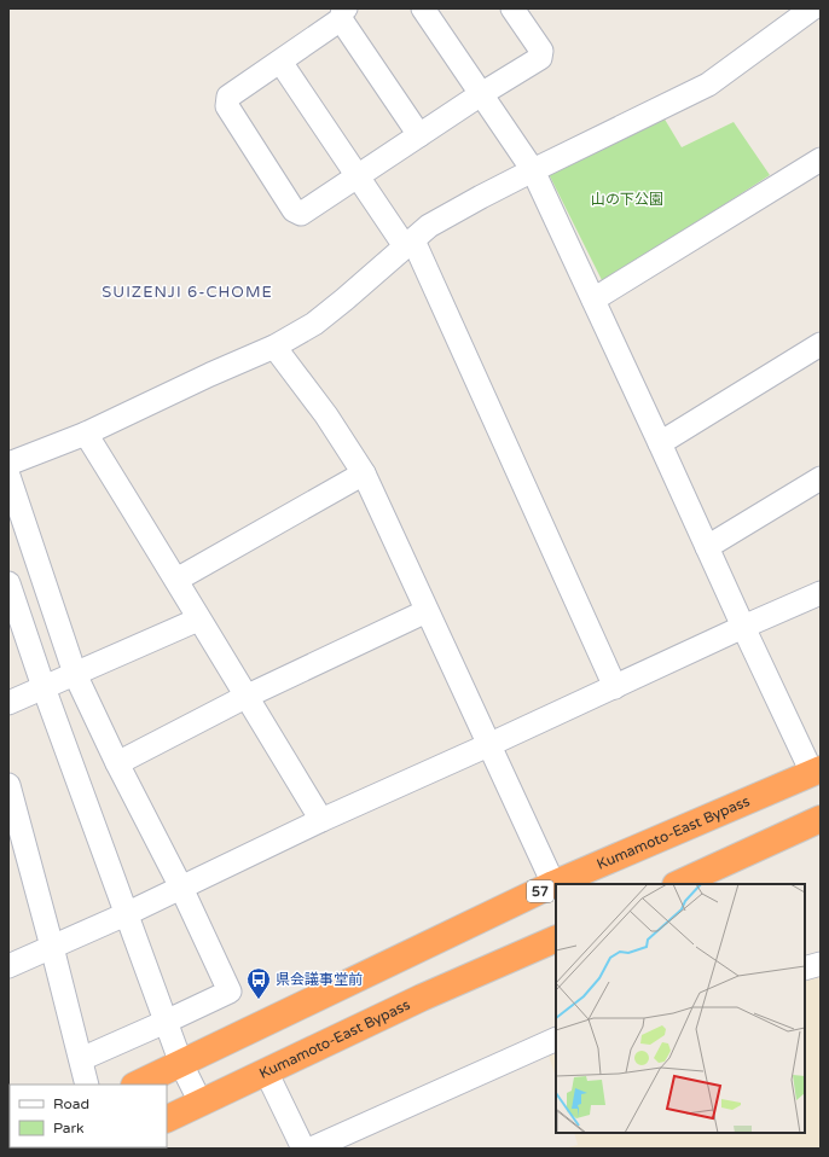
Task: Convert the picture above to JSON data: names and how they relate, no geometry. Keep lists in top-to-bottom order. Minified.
{"streets":{"highway":["Kumamoto-East Bypass","57"]},"districts":["SUIZENJI 6-CHOME"],"parks":["山の下公園"],"places":{"bus stop":["県会議事堂前"]},"legend":["Road","Park"]}
